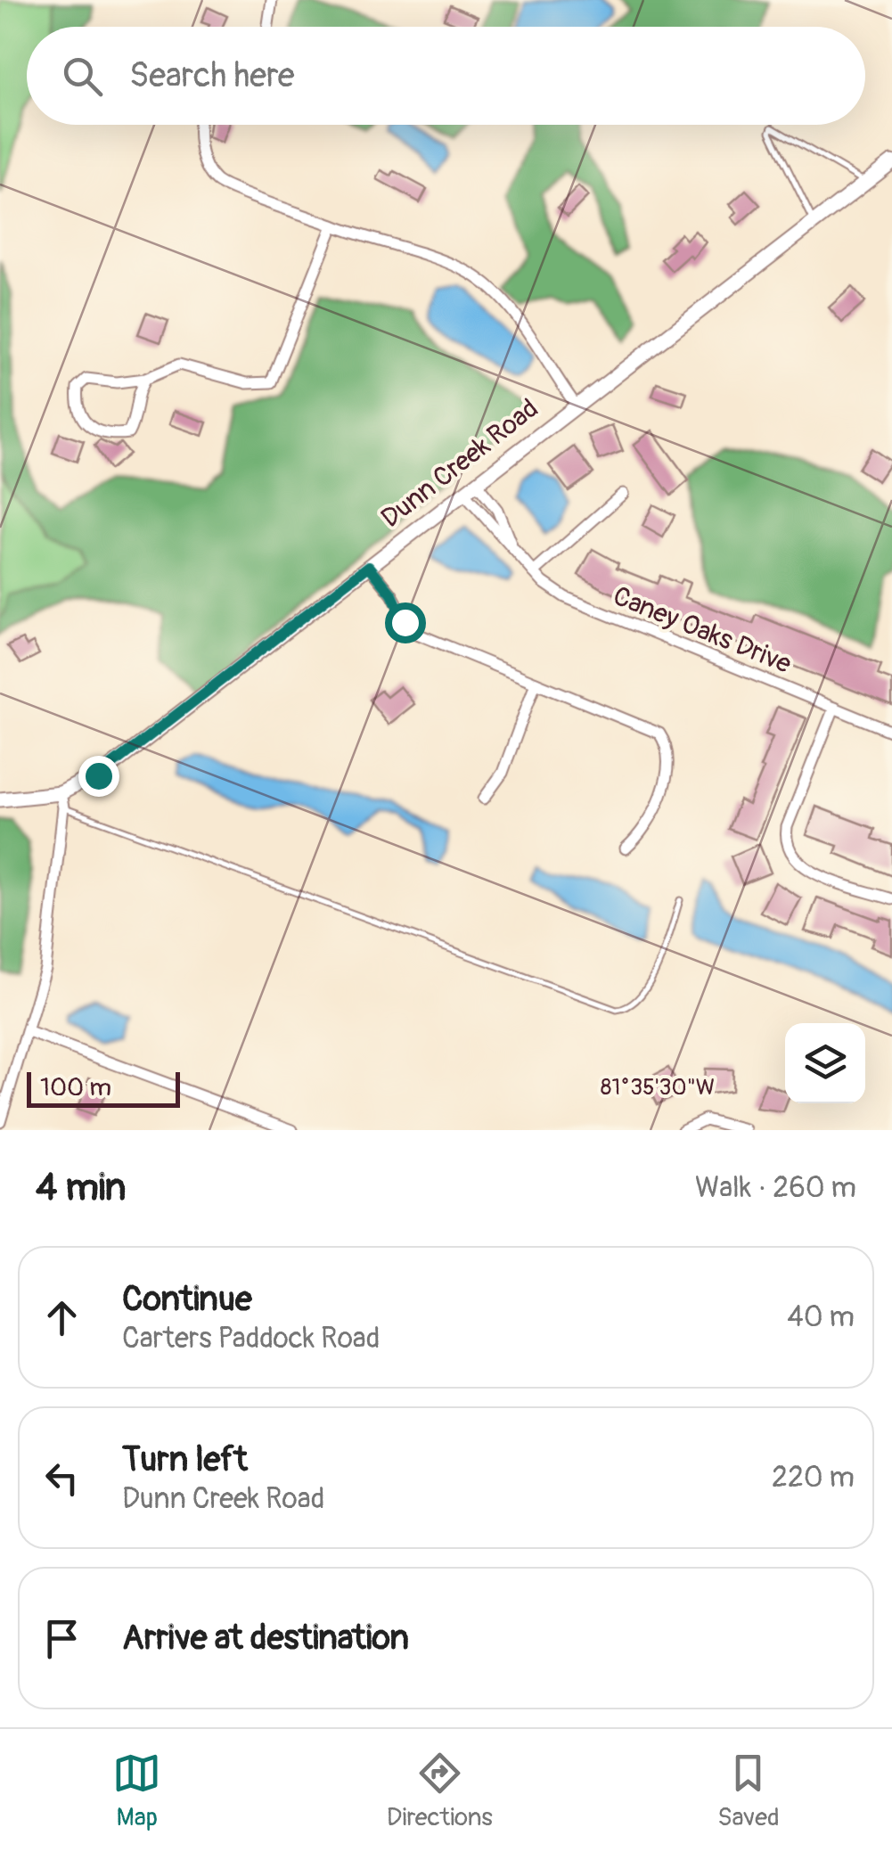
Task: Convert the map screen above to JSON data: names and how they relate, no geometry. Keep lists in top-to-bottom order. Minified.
{"streets":{"street":["Dunn Creek Road","Caney Oaks Drive"]},"crossings":[["Dunn Creek Road","Caney Oaks Drive"]],"scale_bar":"100 m","page":{"search":"Search here","scale":"100 m","heading":["4 min","Walk · 260 m"],"list":[["Continue","Carters Paddock Road","40 m"],["Turn left","Dunn Creek Road","220 m"],"Arrive at destination"],"nav":["Map","Directions","Saved"]},"coordinates":["81°35'30\"W"]}
